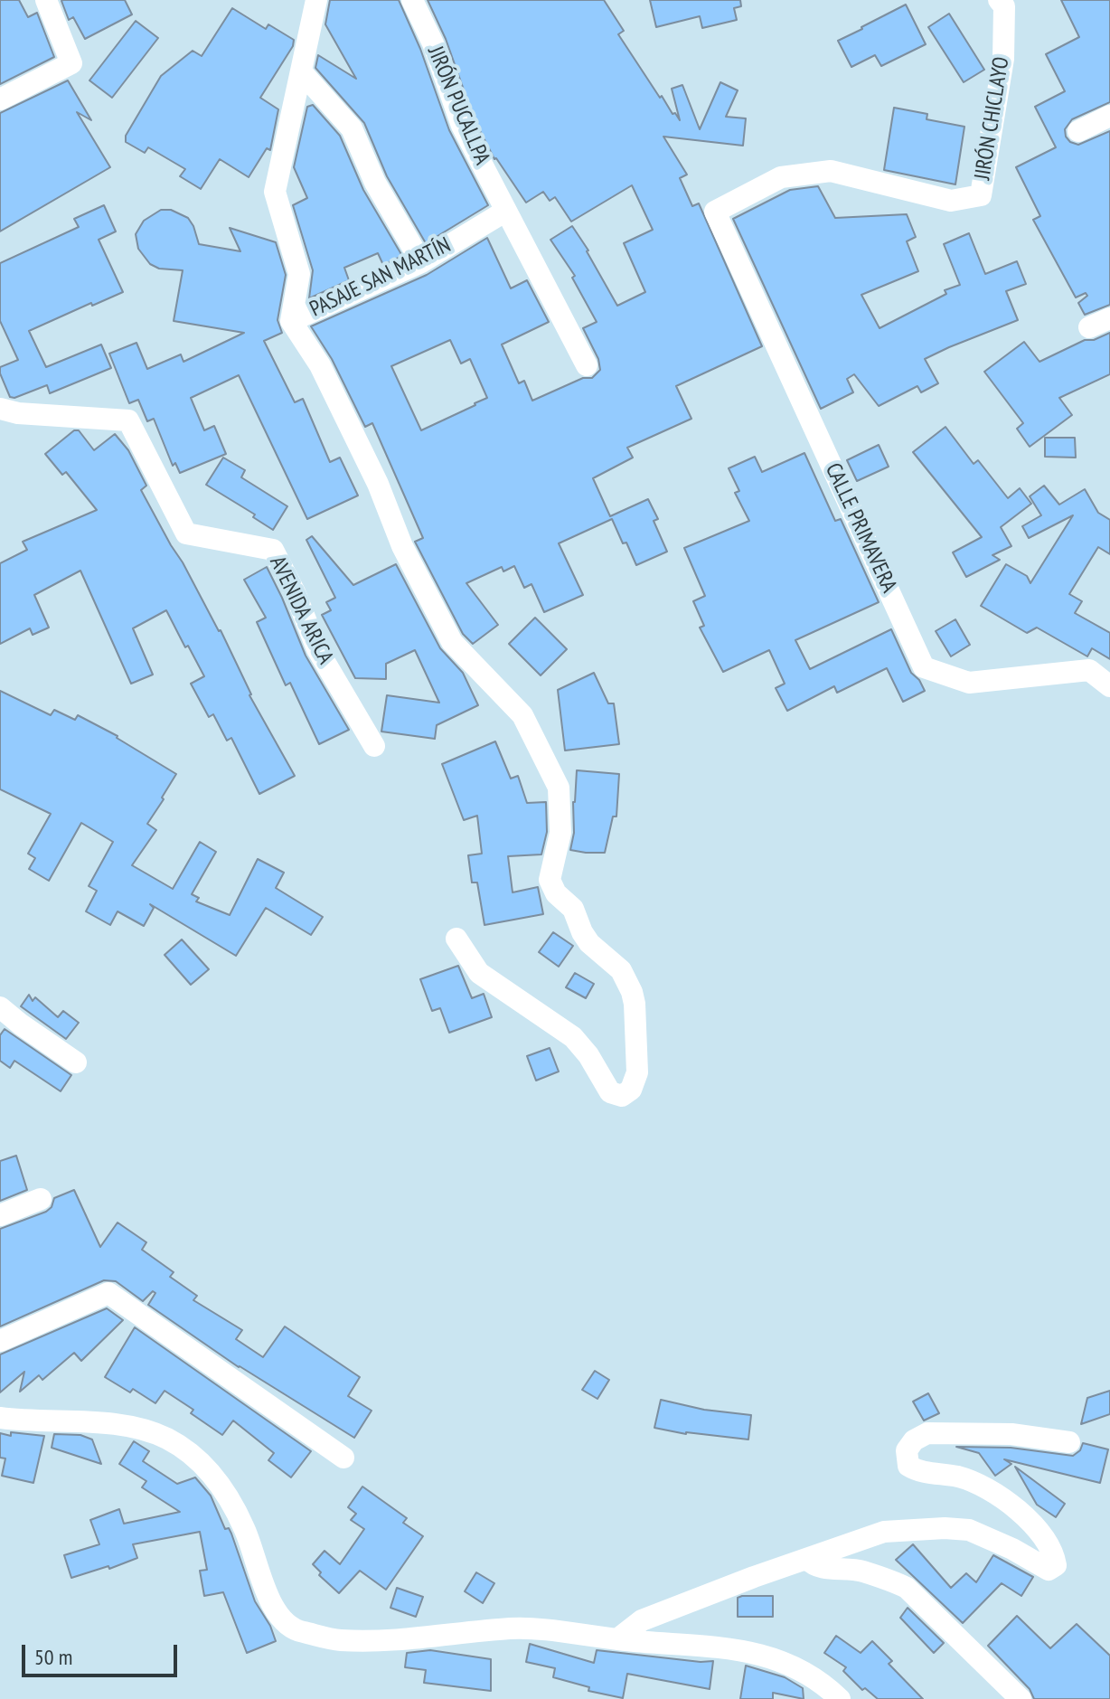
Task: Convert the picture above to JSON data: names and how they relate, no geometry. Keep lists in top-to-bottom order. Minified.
{"streets":{"street":["JIRÓN PUCALLPA","JIRÓN CHICLAYO","PASAJE SAN MARTÍN","CALLE PRIMAVERA","AVENIDA ARICA"]},"crossings":[["JIRÓN PUCALLPA","PASAJE SAN MARTÍN"],["JIRÓN CHICLAYO","CALLE PRIMAVERA"]],"scale_bar":"50 m"}
